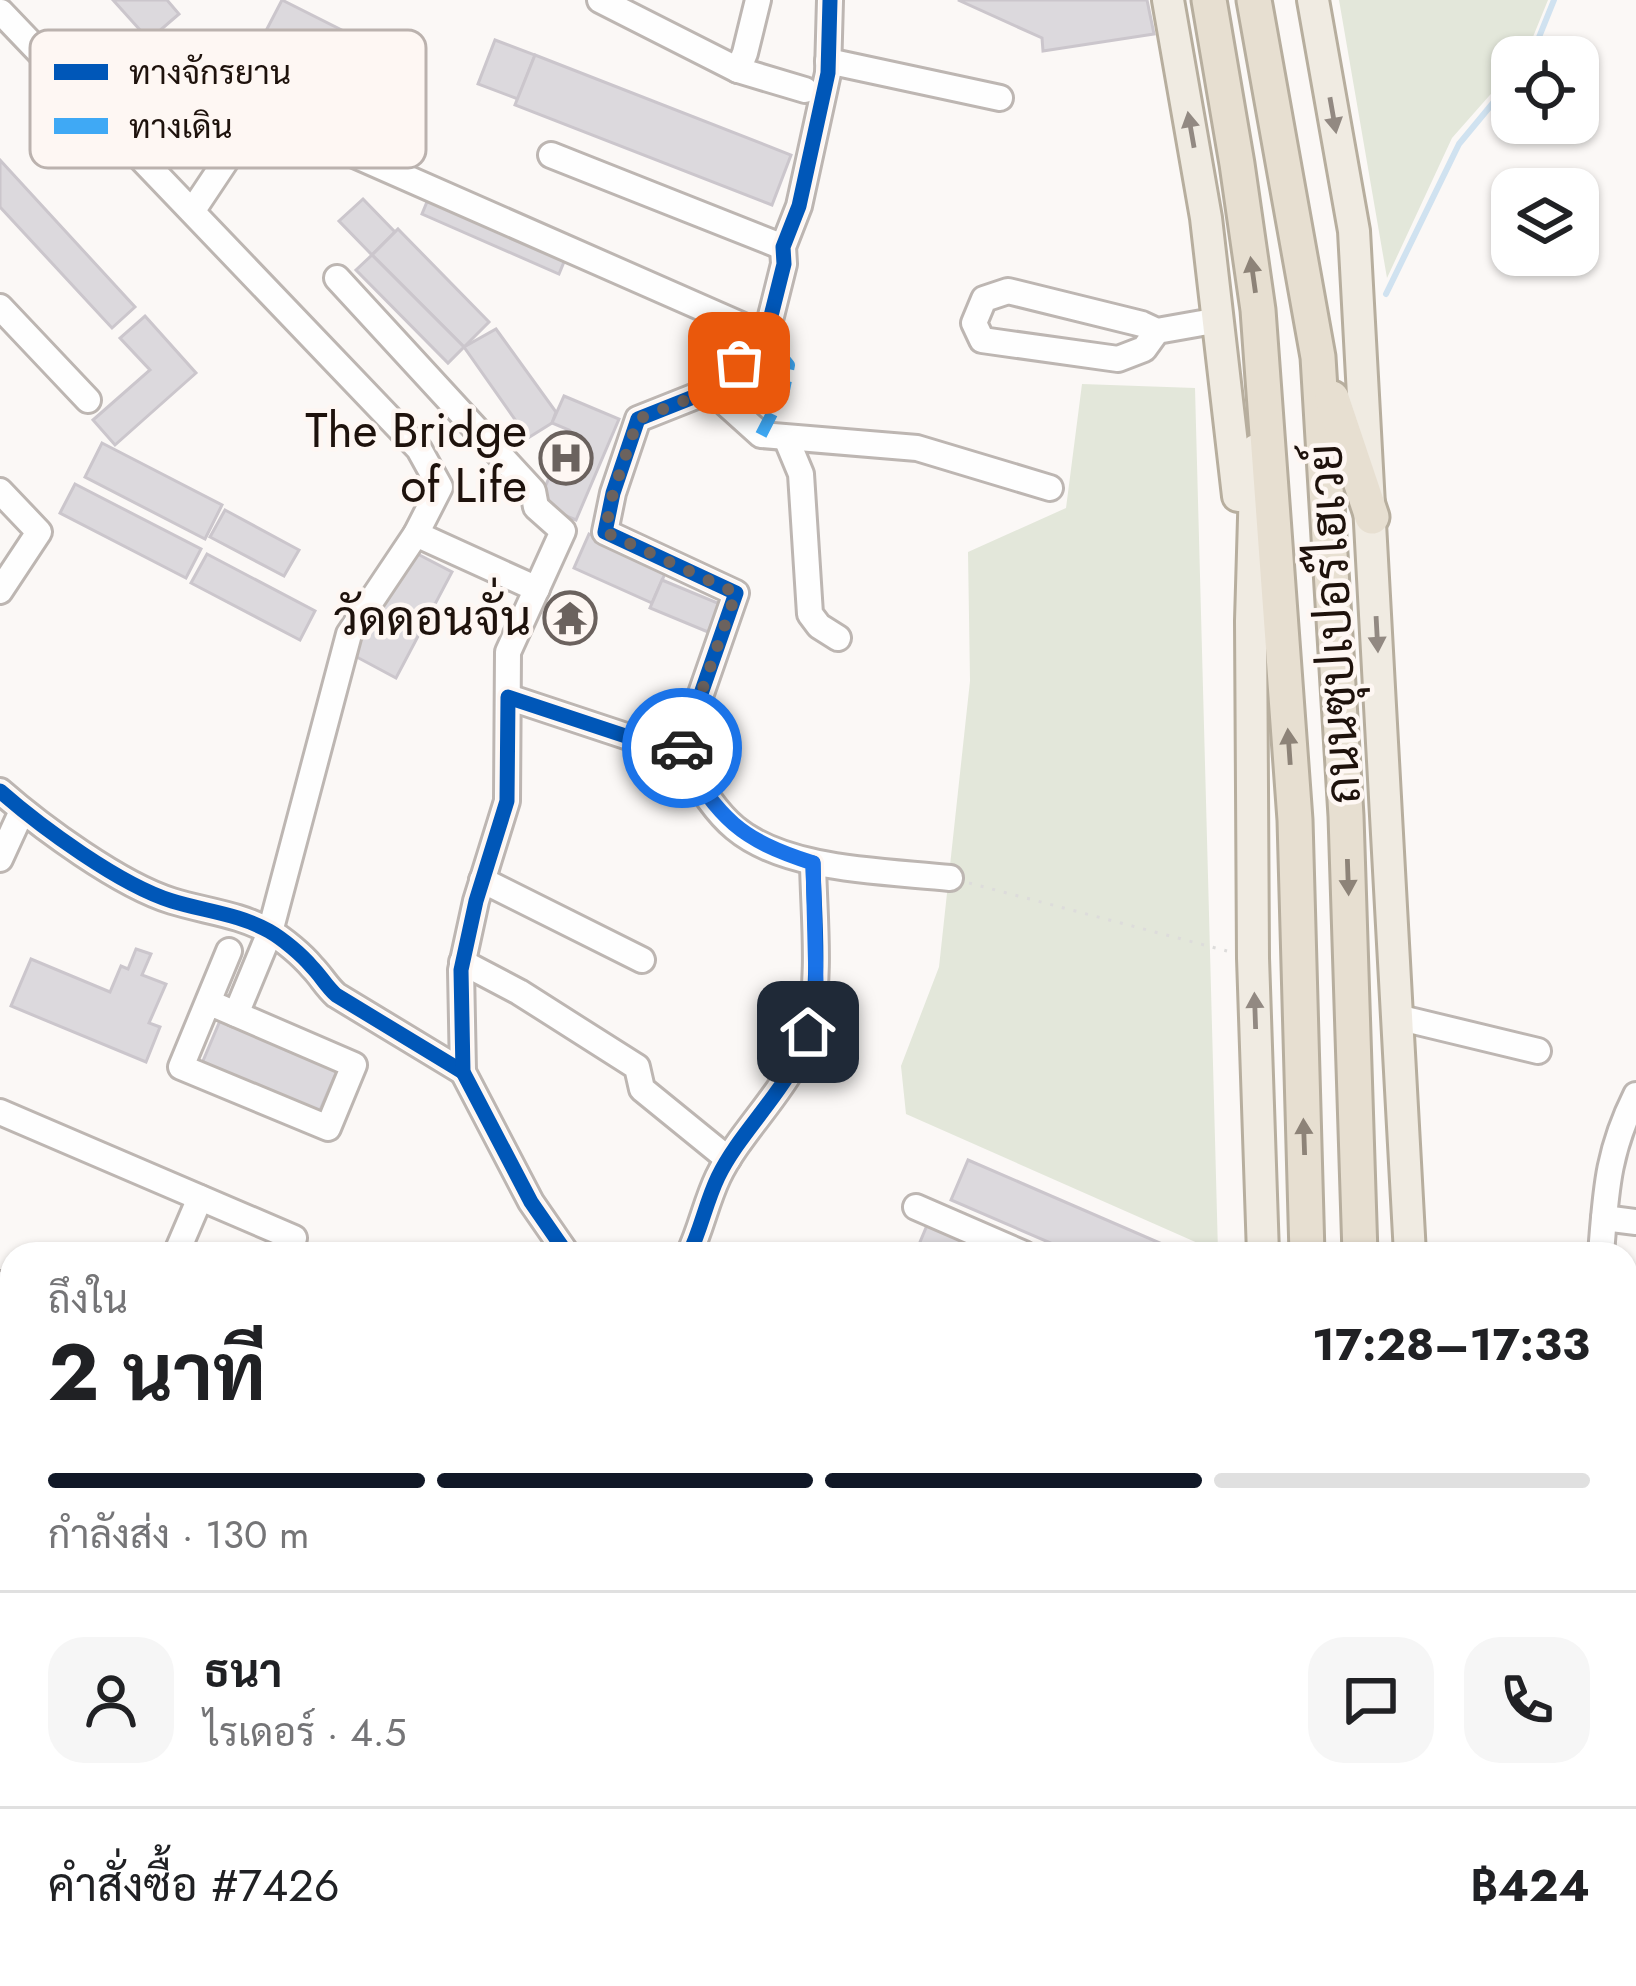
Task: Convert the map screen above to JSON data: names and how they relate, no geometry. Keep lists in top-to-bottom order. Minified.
{"streets":{"highway":["ถนนซุปเปอร์ไฮเวย์"]},"places":{"hospital":["The Bridge of Life"],"temple":["วัดดอนจั่น"]},"legend":["ทางจักรยาน","ทางเดิน"],"page":{"heading":["2 นาที","ถึงใน","17:28–17:33"],"panel":["ธนา","ไรเดอร์ · 4.5","คำสั่งซื้อ #7426","฿424"],"bar":"กำลังส่ง · 130 m"}}
